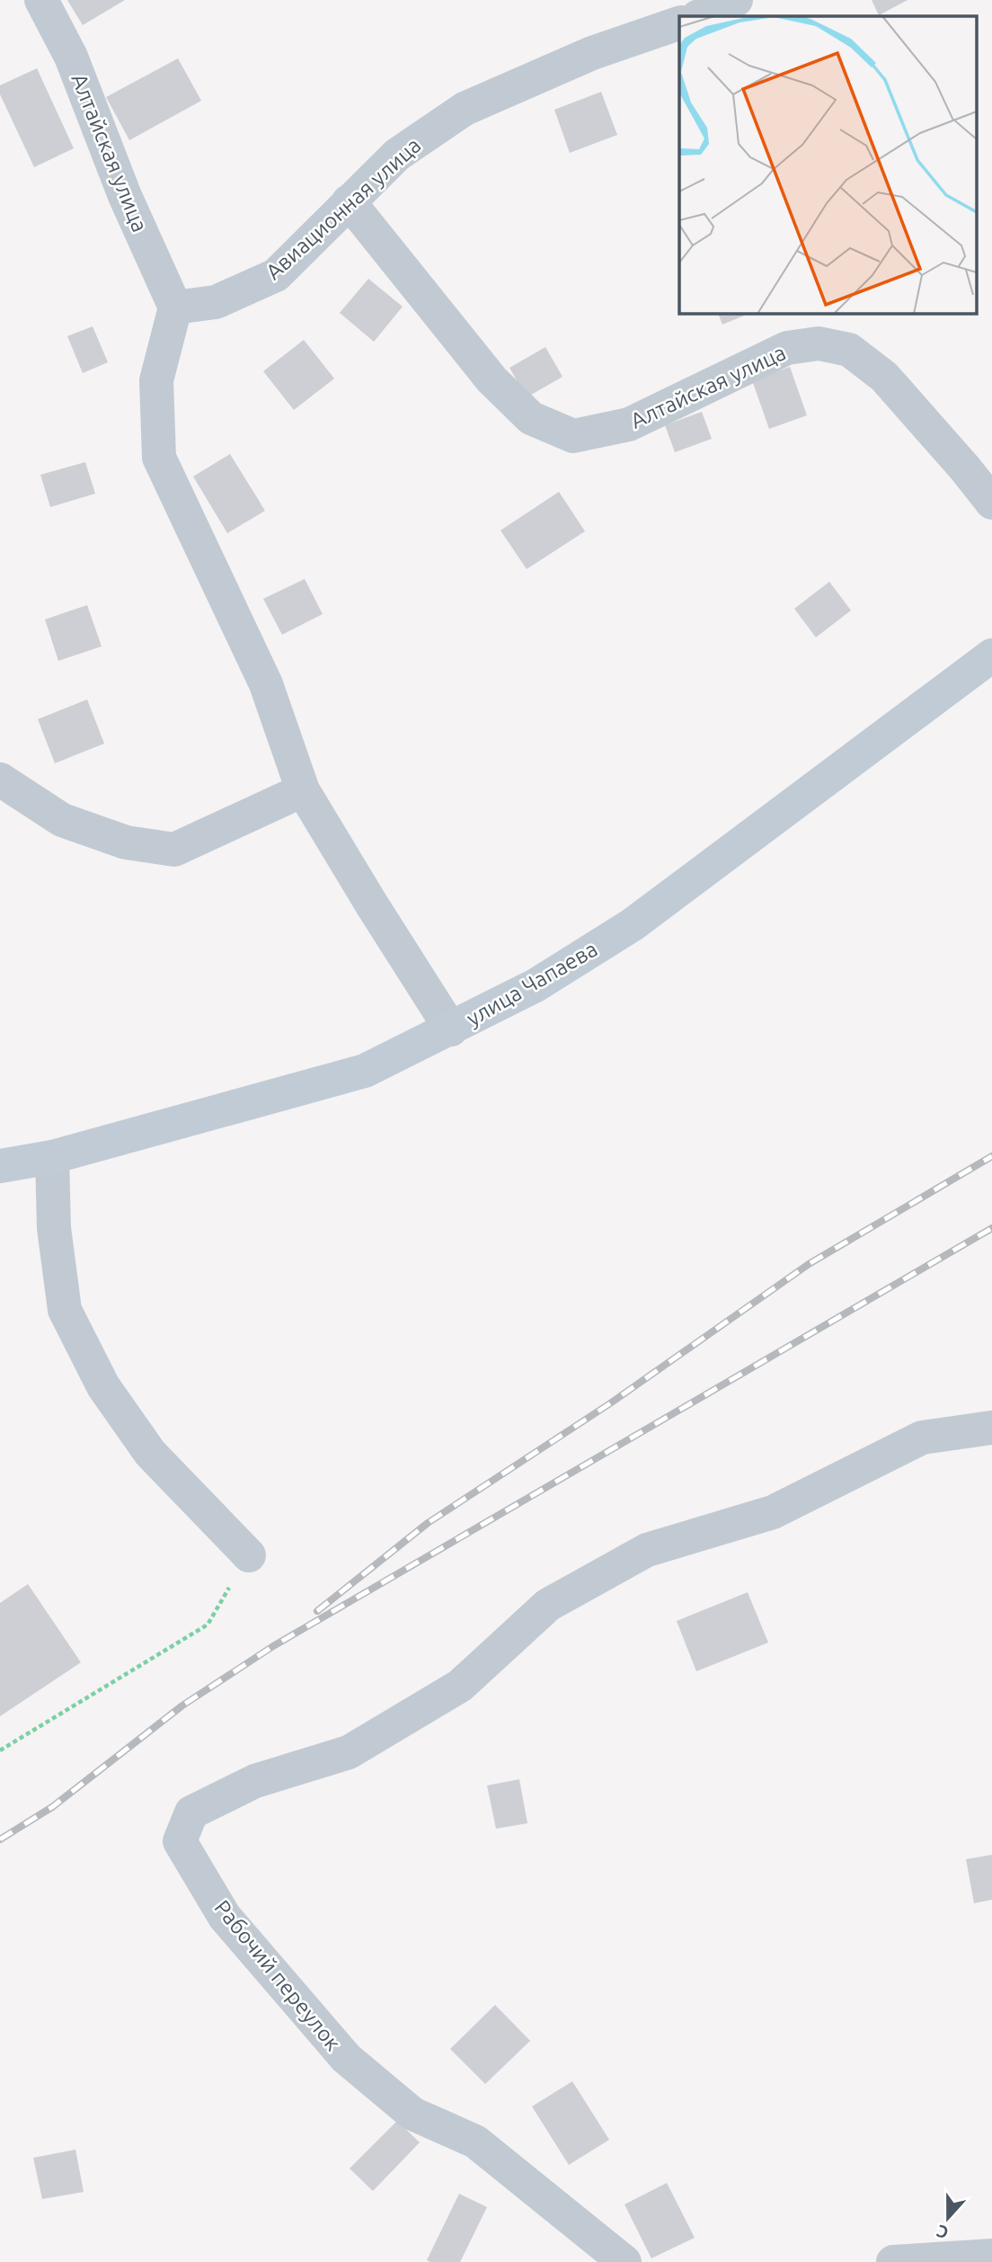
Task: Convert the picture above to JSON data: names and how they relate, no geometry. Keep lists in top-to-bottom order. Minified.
{"streets":{"street":["Алтайская улица","Авиационная улица","улица Чапаева","Рабочий переулок"]},"crossings":[["Алтайская улица","Авиационная улица"]],"north":"bottom"}
